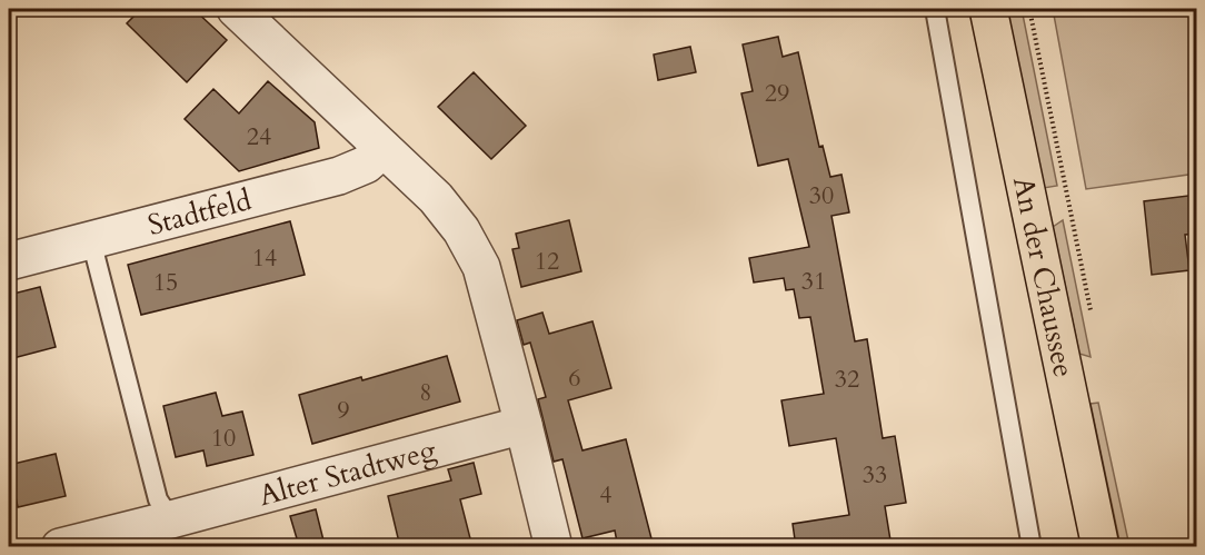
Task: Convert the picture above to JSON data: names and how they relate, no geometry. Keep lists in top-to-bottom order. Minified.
{"streets":{"main road":["An der Chaussee"],"street":["Stadtfeld","Alter Stadtweg"]},"house_numbers":["29","24","30","14","12","31","15","6","32","8","9","10","33","4"]}
